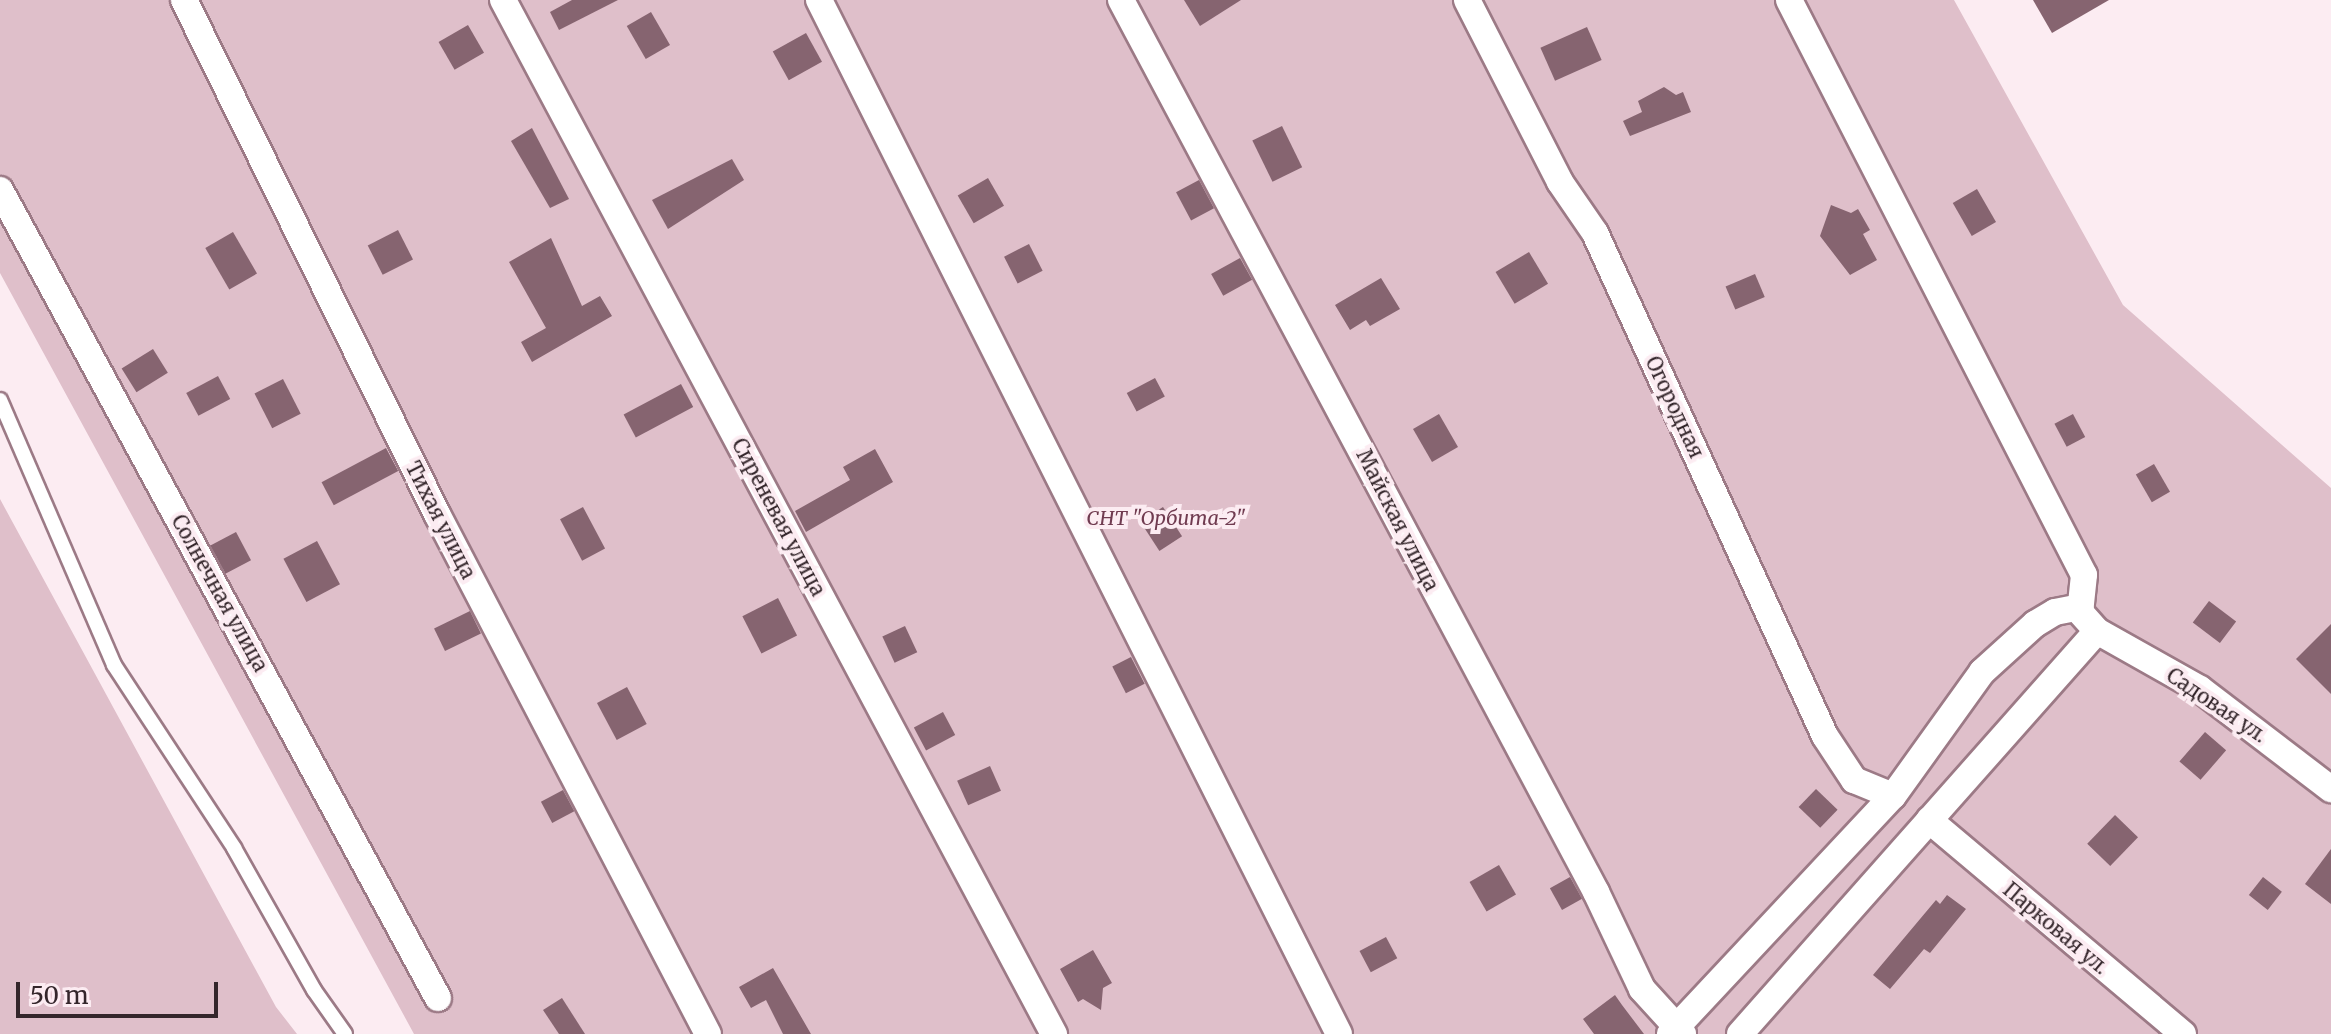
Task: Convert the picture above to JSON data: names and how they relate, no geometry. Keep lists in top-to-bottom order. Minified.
{"streets":{"street":["Огородная","Сиреневая улица","Тихая улица","Майская улица","Солнечная улица","Садовая ул.","Парковая ул."]},"parks":["СНТ \"Орбита-2\""],"scale_bar":"50 m"}
